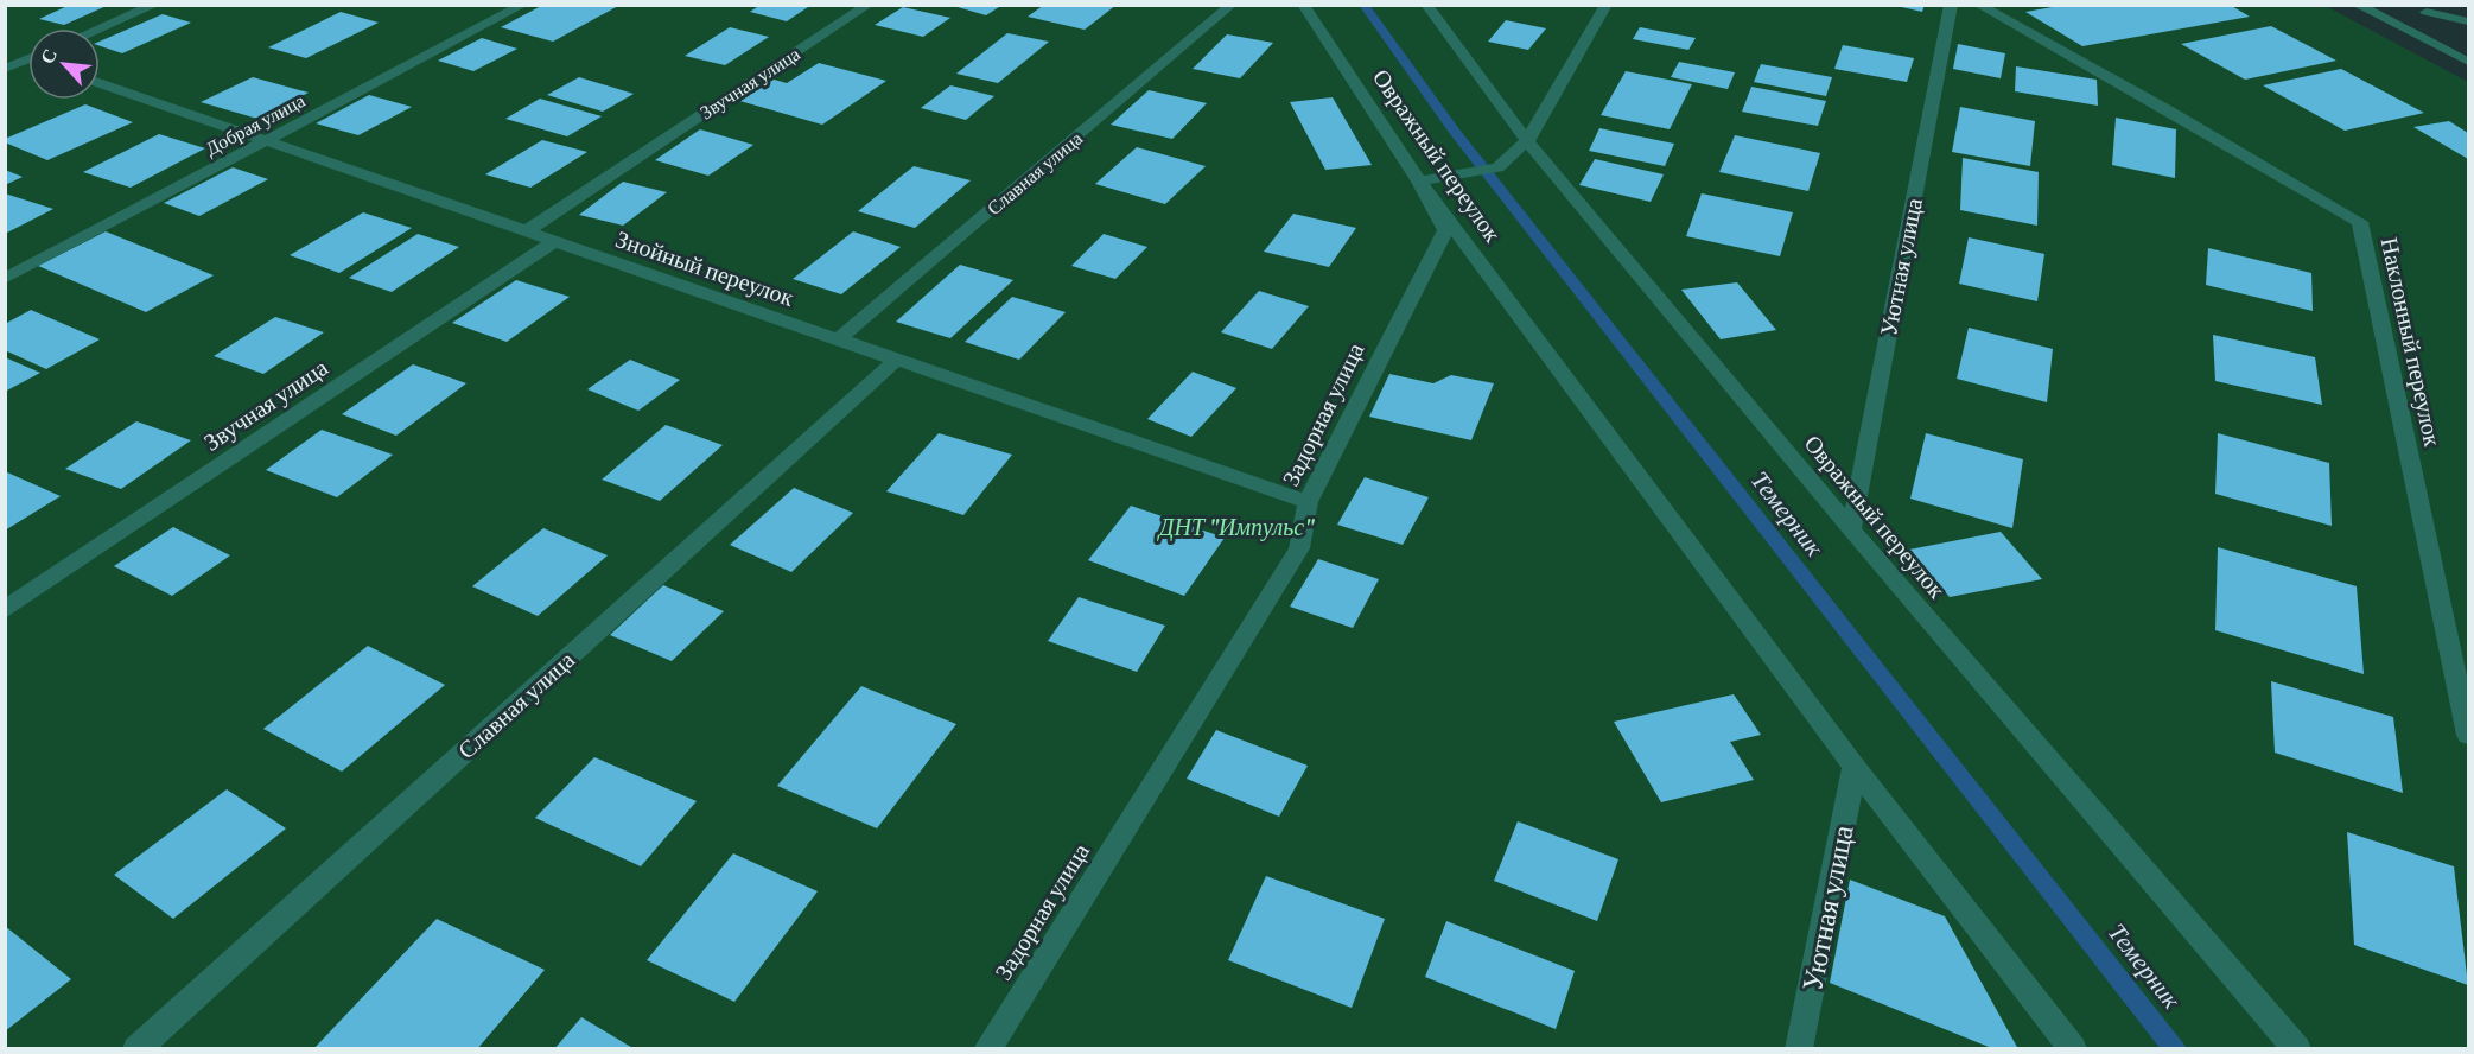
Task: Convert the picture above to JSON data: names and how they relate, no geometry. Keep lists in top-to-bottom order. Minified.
{"streets":{"street":["Звучная улица","Добрая улица","Овражный переулок","Славная улица","Уютная улица","Знойный переулок","Наклонный переулок","Задорная улица"]},"crossings":[["Звучная улица","Знойный переулок"],["Добрая улица","Знойный переулок"],["Овражный переулок","Уютная улица"],["Овражный переулок","Задорная улица"],["Славная улица","Знойный переулок"],["Знойный переулок","Задорная улица"]],"water":["Темерник"],"parks":["ДНТ \"Импульс\""],"north":"top left"}
